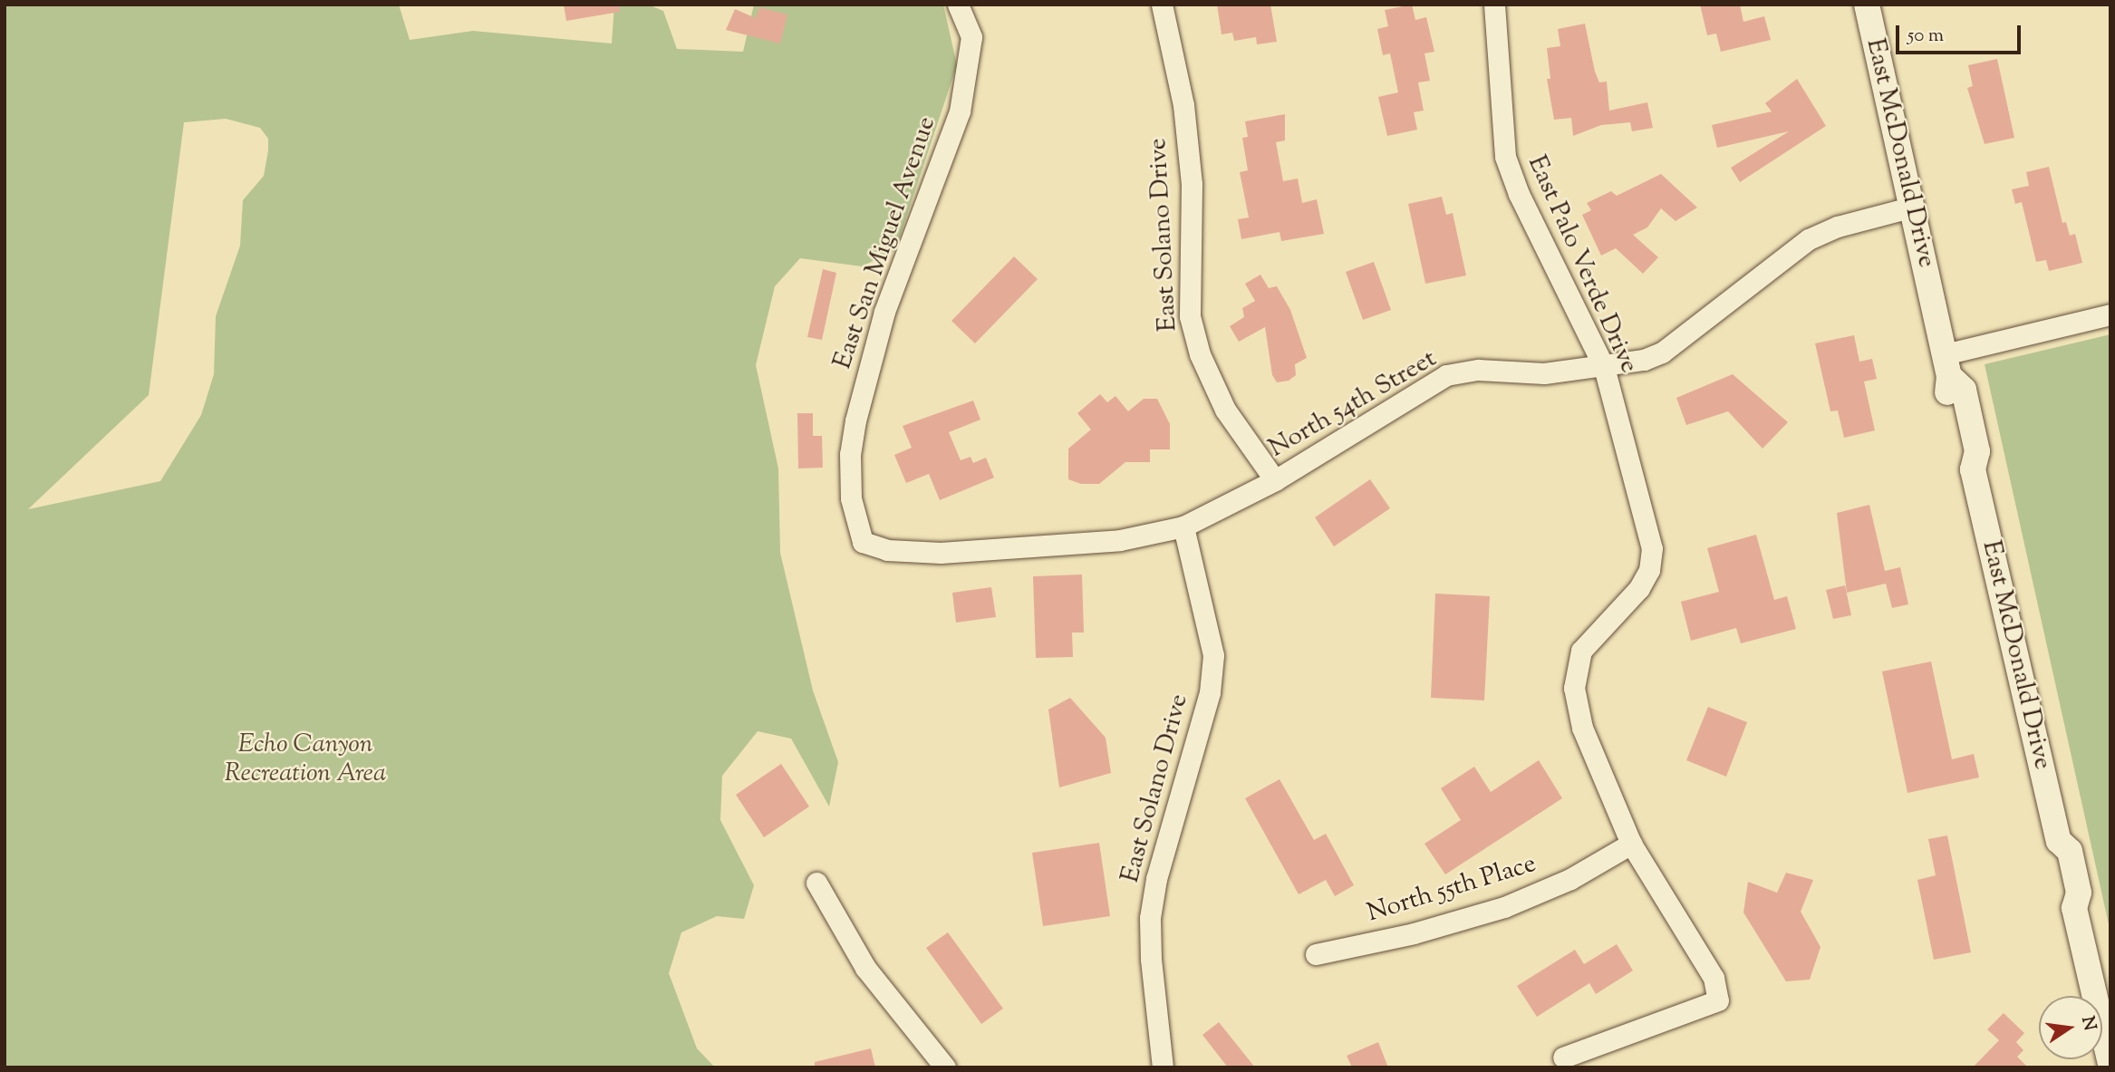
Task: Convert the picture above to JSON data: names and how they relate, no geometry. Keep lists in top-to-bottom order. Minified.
{"streets":{"street":["East McDonald Drive","East Solano Drive","East San Miguel Avenue","East Palo Verde Drive","North 54th Street","North 55th Place"]},"crossings":[["East McDonald Drive","North 54th Street"],["East Solano Drive","North 54th Street"],["East San Miguel Avenue","North 54th Street"],["East Palo Verde Drive","North 54th Street"],["East Palo Verde Drive","North 55th Place"]],"parks":["Echo Canyon Recreation Area"],"scale_bar":"50 m","north":"right"}
